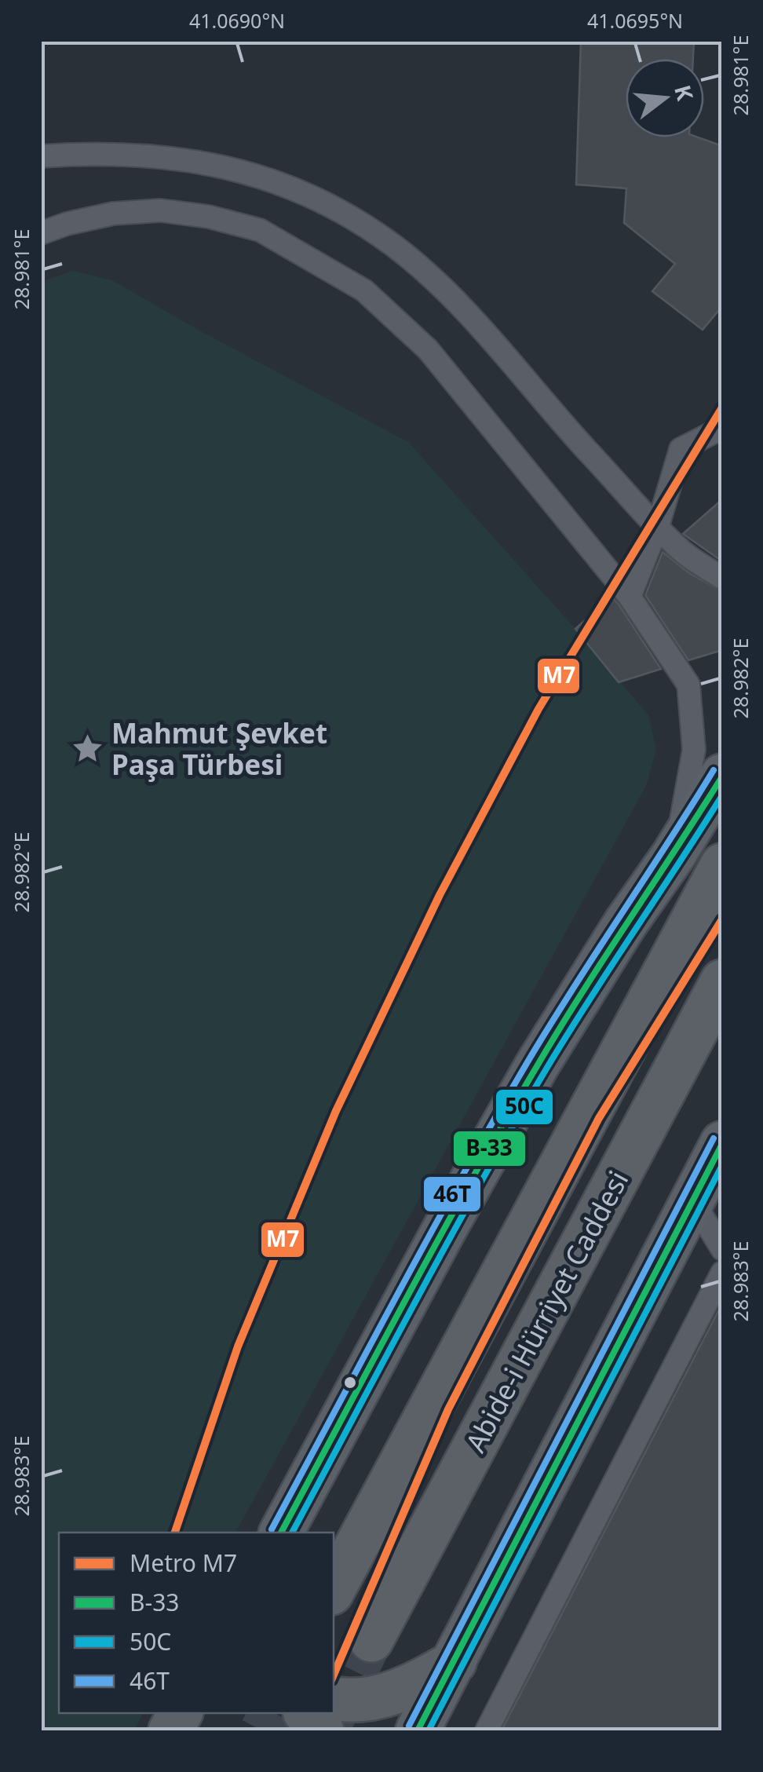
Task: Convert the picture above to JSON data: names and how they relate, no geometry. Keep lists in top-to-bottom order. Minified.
{"streets":{"main road":["Abide-i Hürriyet Caddesi"]},"places":{"place":["Mahmut Şevket Paşa Türbesi"]},"lines":["metro line M7","transit line 46T","transit line B-33","transit line 50C"],"legend":["Metro M7","B-33","50C","46T"],"north":"right","coordinates":["41.0690°N","41.0695°N","28.981°E","28.982°E","28.983°E"]}
